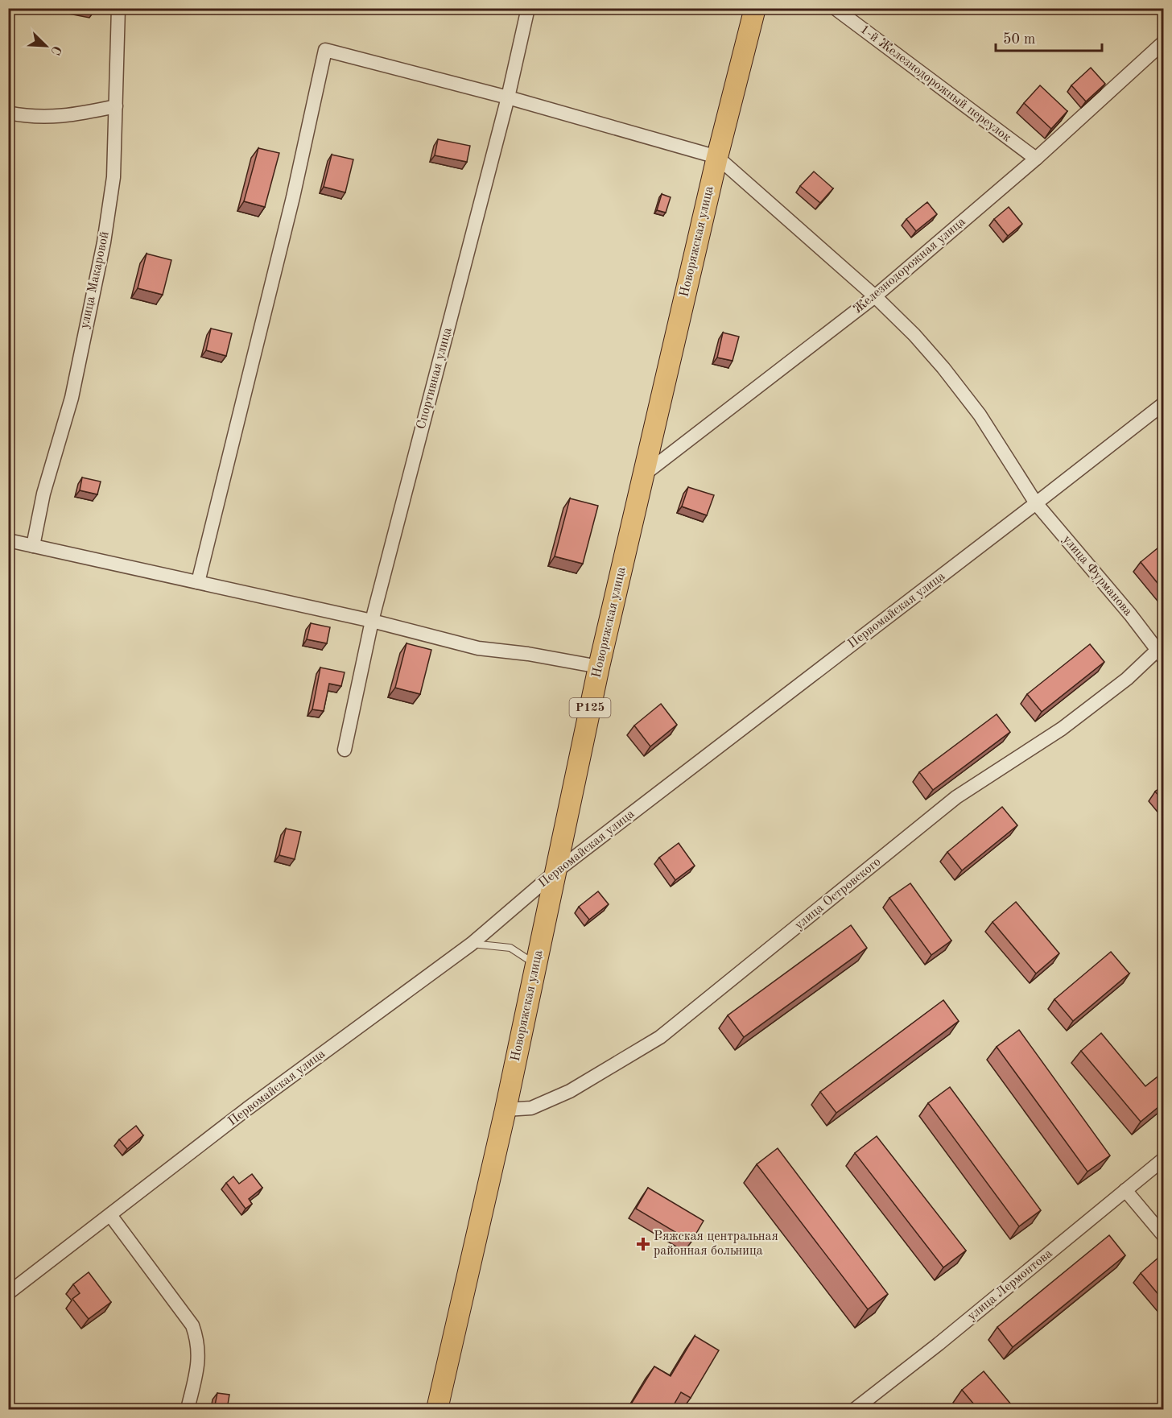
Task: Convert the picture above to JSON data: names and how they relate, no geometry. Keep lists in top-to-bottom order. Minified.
{"streets":{"main road":["Новоряжская улица","Р125"],"street":["1-й Железнодорожный переулок","Железнодорожная улица","улица Макаровой","Спортивная улица","улица Фурманова","Первомайская улица","улица Островского","улица Лермонтова"]},"crossings":[["1-й Железнодорожный переулок","Железнодорожная улица"],["Новоряжская улица","Железнодорожная улица"],["Новоряжская улица","улица Фурманова"],["Новоряжская улица","Первомайская улица"],["Новоряжская улица","улица Островского"],["Железнодорожная улица","улица Фурманова"],["улица Фурманова","Первомайская улица"],["улица Фурманова","улица Островского"]],"places":{"health":["Ряжская центральная районная больница"]},"scale_bar":"50 m","north":"bottom right"}
